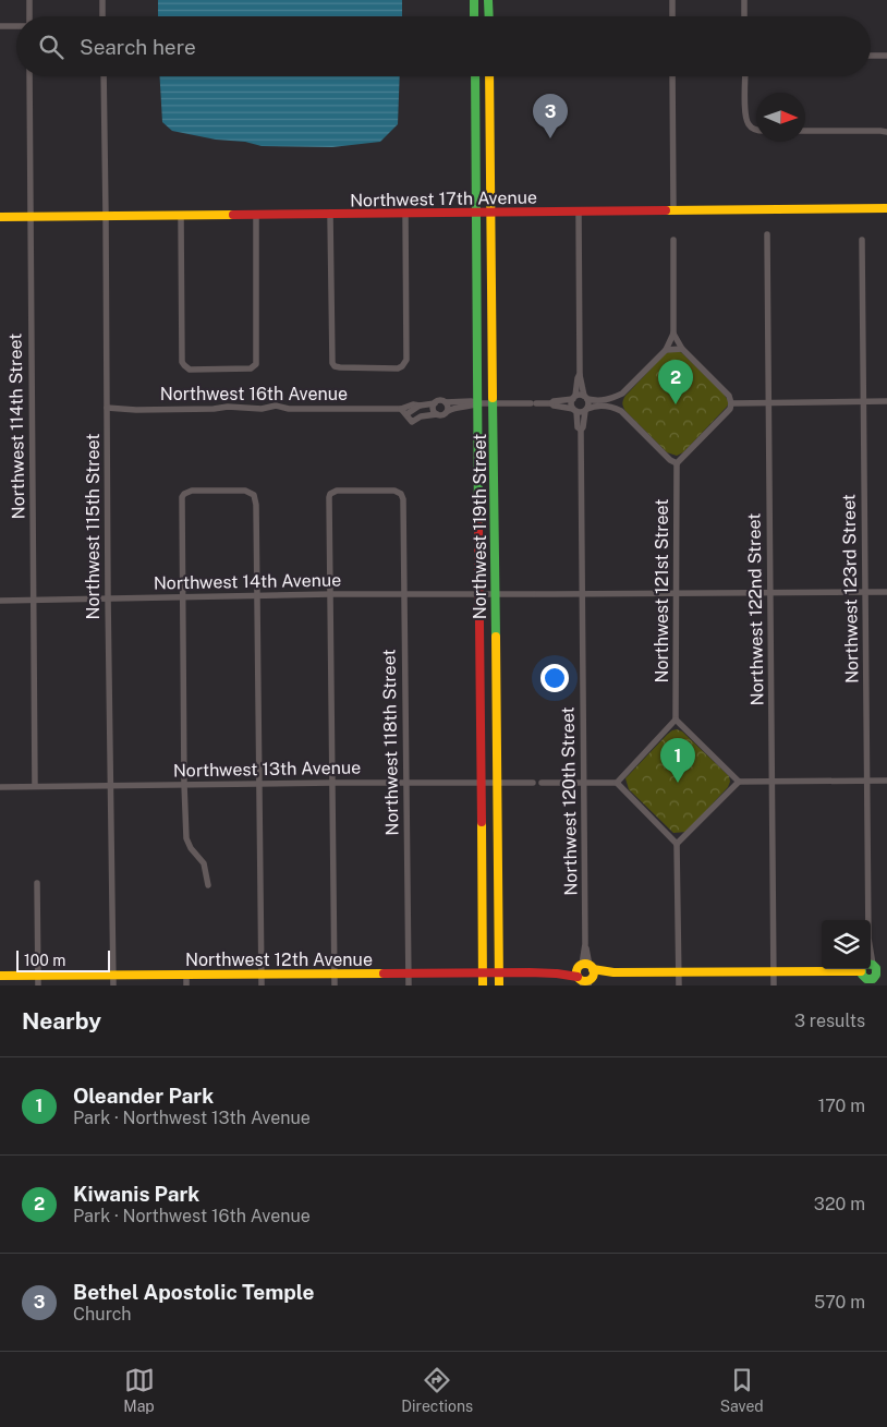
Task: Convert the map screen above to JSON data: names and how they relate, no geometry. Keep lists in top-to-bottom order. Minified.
{"streets":{"main road":["Northwest 17th Avenue","Northwest 119th Street","Northwest 12th Avenue"],"street":["Northwest 16th Avenue","Northwest 114th Street","Northwest 115th Street","Northwest 14th Avenue","Northwest 123rd Street","Northwest 121st Street","Northwest 122nd Street","Northwest 118th Street","Northwest 13th Avenue","Northwest 120th Street"]},"crossings":[["Northwest 17th Avenue","Northwest 114th Street"],["Northwest 17th Avenue","Northwest 115th Street"],["Northwest 17th Avenue","Northwest 119th Street"],["Northwest 17th Avenue","Northwest 120th Street"],["Northwest 16th Avenue","Northwest 115th Street"],["Northwest 16th Avenue","Northwest 119th Street"],["Northwest 114th Street","Northwest 14th Avenue"],["Northwest 114th Street","Northwest 13th Avenue"],["Northwest 115th Street","Northwest 14th Avenue"],["Northwest 115th Street","Northwest 13th Avenue"],["Northwest 115th Street","Northwest 12th Avenue"],["Northwest 119th Street","Northwest 14th Avenue"],["Northwest 119th Street","Northwest 13th Avenue"],["Northwest 119th Street","Northwest 12th Avenue"],["Northwest 14th Avenue","Northwest 123rd Street"],["Northwest 14th Avenue","Northwest 121st Street"],["Northwest 14th Avenue","Northwest 122nd Street"],["Northwest 14th Avenue","Northwest 118th Street"],["Northwest 14th Avenue","Northwest 120th Street"],["Northwest 122nd Street","Northwest 12th Avenue"],["Northwest 118th Street","Northwest 13th Avenue"],["Northwest 118th Street","Northwest 12th Avenue"],["Northwest 120th Street","Northwest 12th Avenue"]],"scale_bar":"100 m","north":"right","page":{"search":"Search here","pins":["3","2","1"],"scale":"100 m","heading":["Nearby","3 results"],"list":[{"mark":"1","name":"Oleander Park","note":"Park · Northwest 13th Avenue","value":"170 m"},{"mark":"2","name":"Kiwanis Park","note":"Park · Northwest 16th Avenue","value":"320 m"},{"mark":"3","name":"Bethel Apostolic Temple","note":"Church","value":"570 m"}],"nav":["Map","Directions","Saved"]}}
